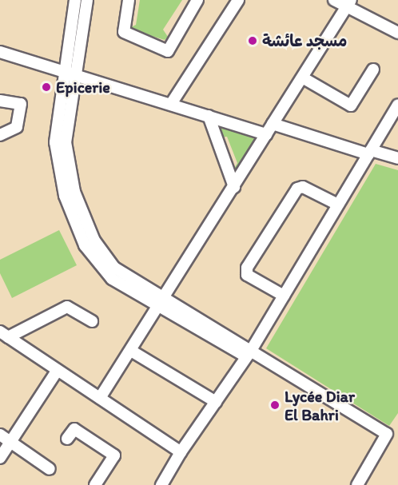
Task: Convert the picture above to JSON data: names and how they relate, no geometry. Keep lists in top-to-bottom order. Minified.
{"places":["مسجد عائشة","Epicerie","Lycée Diar El Bahri"]}
